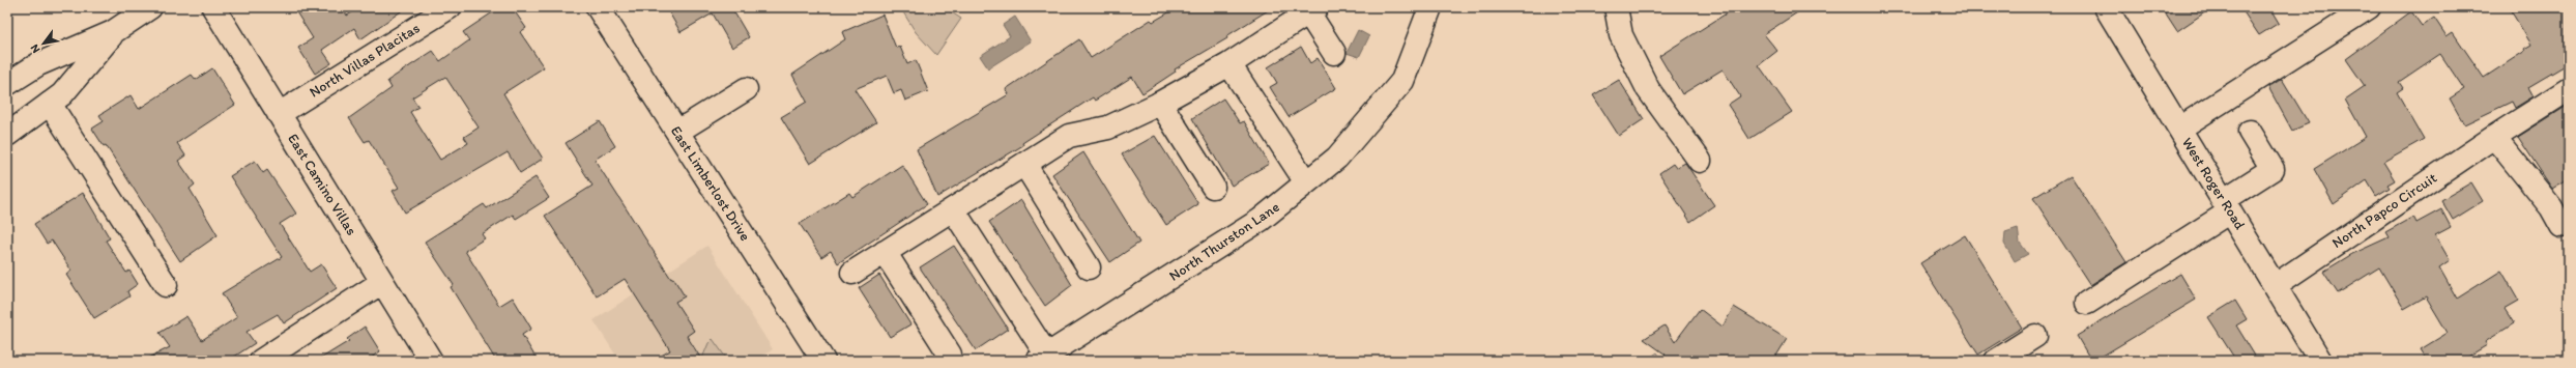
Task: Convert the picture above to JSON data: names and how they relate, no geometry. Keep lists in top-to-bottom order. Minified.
{"streets":{"street":["North Villas Placitas","East Limberlost Drive","West Roger Road","East Camino Villas","North Papco Circuit","North Thurston Lane"]},"crossings":[["North Villas Placitas","East Camino Villas"],["West Roger Road","North Papco Circuit"]],"north":"bottom left"}
